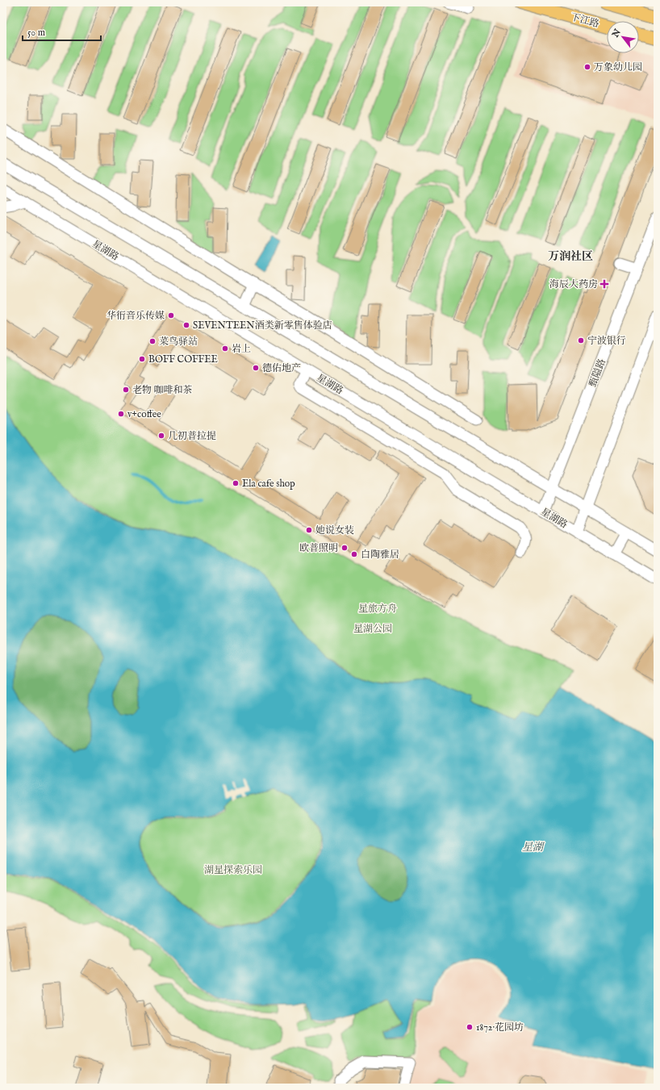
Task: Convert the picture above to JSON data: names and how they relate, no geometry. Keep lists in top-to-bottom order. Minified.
{"streets":{"main road":["下江路"],"street":["星湖路","甄隘路"]},"crossings":[["星湖路","甄隘路"]],"districts":["万润社区"],"water":["星湖"],"parks":["星旅方舟","星湖公园","湖星探索乐园"],"places":{"other":["万象幼儿园","华衎音乐传媒","SEVENTEEN酒类新零售体验店","宁波银行","菜鸟驿站","岩上","BOFF COFFEE","德佑地产","老物 咖啡和茶","v+coffee","几初普拉提","Ela cafe shop","她说女装","欧普照明","白陶雅居","1872·花园坊"],"health":["海辰大药房"]},"scale_bar":"50 m","north":"top left"}
